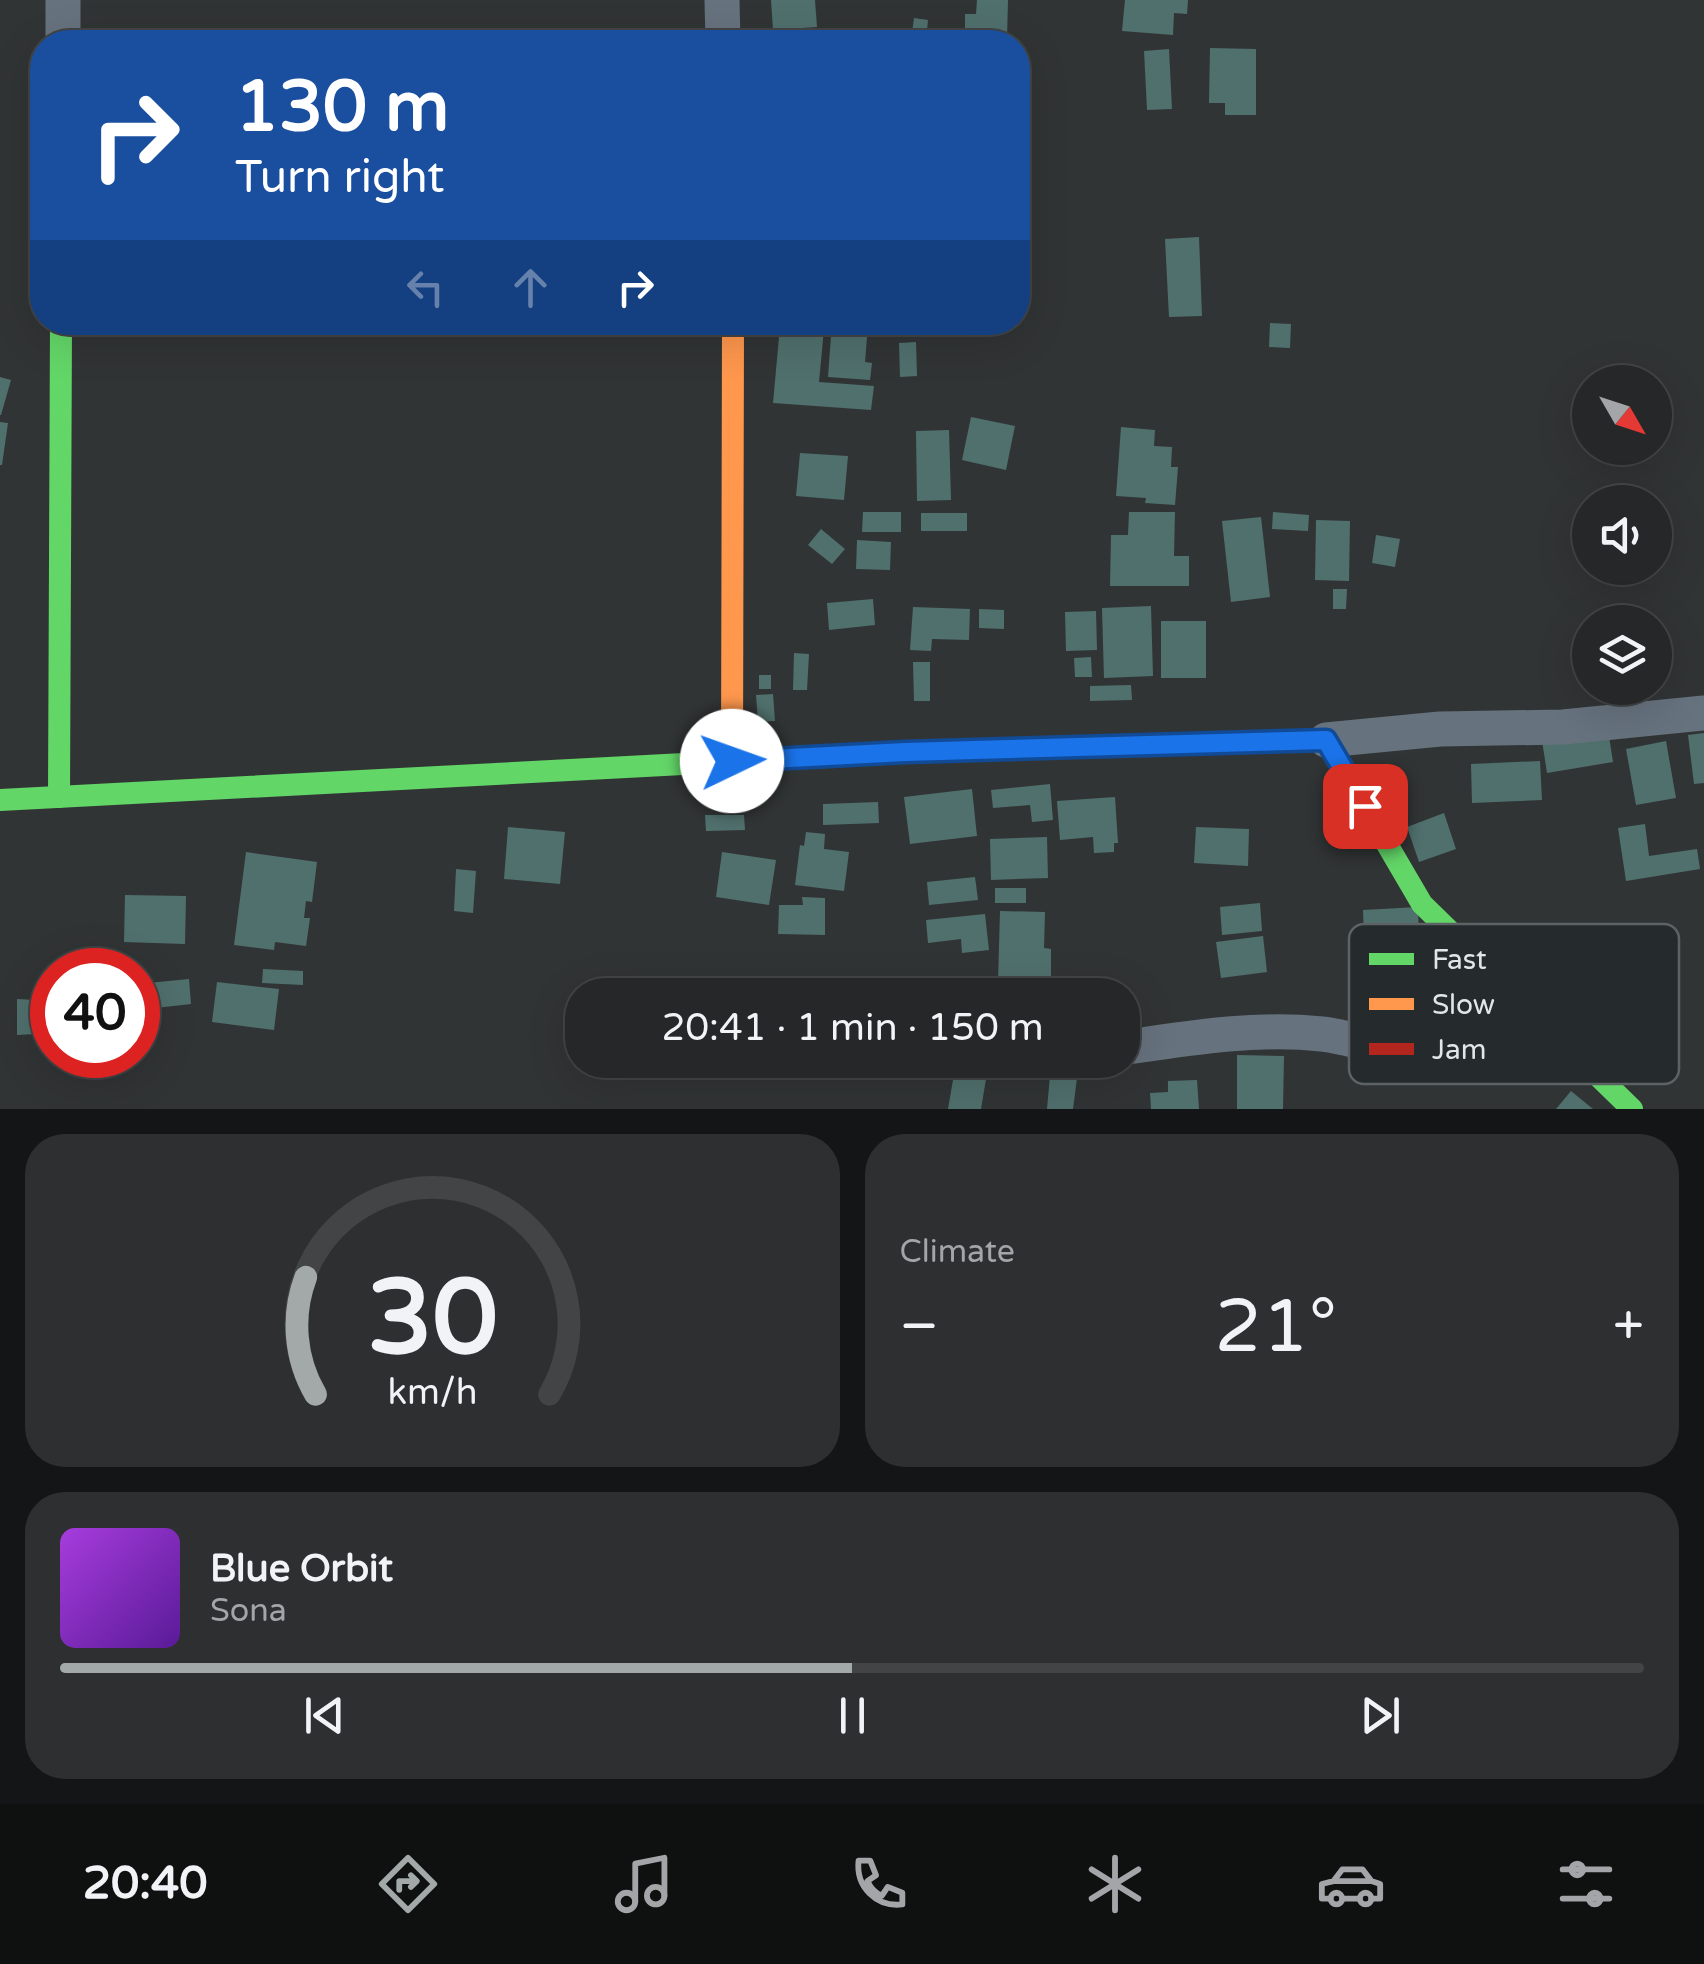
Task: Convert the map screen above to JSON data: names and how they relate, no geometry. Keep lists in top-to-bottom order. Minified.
{"legend":["Fast","Slow","Jam"],"north":"bottom right","page":{"turn":["130 m","Turn right"],"limit":"40","trip":"20:41 · 1 min · 150 m","tile":"Climate","heat":["−","21°","+"],"song":["Blue Orbit","Sona"],"tabs":"20:40","gauge":["30","km/h"]}}
